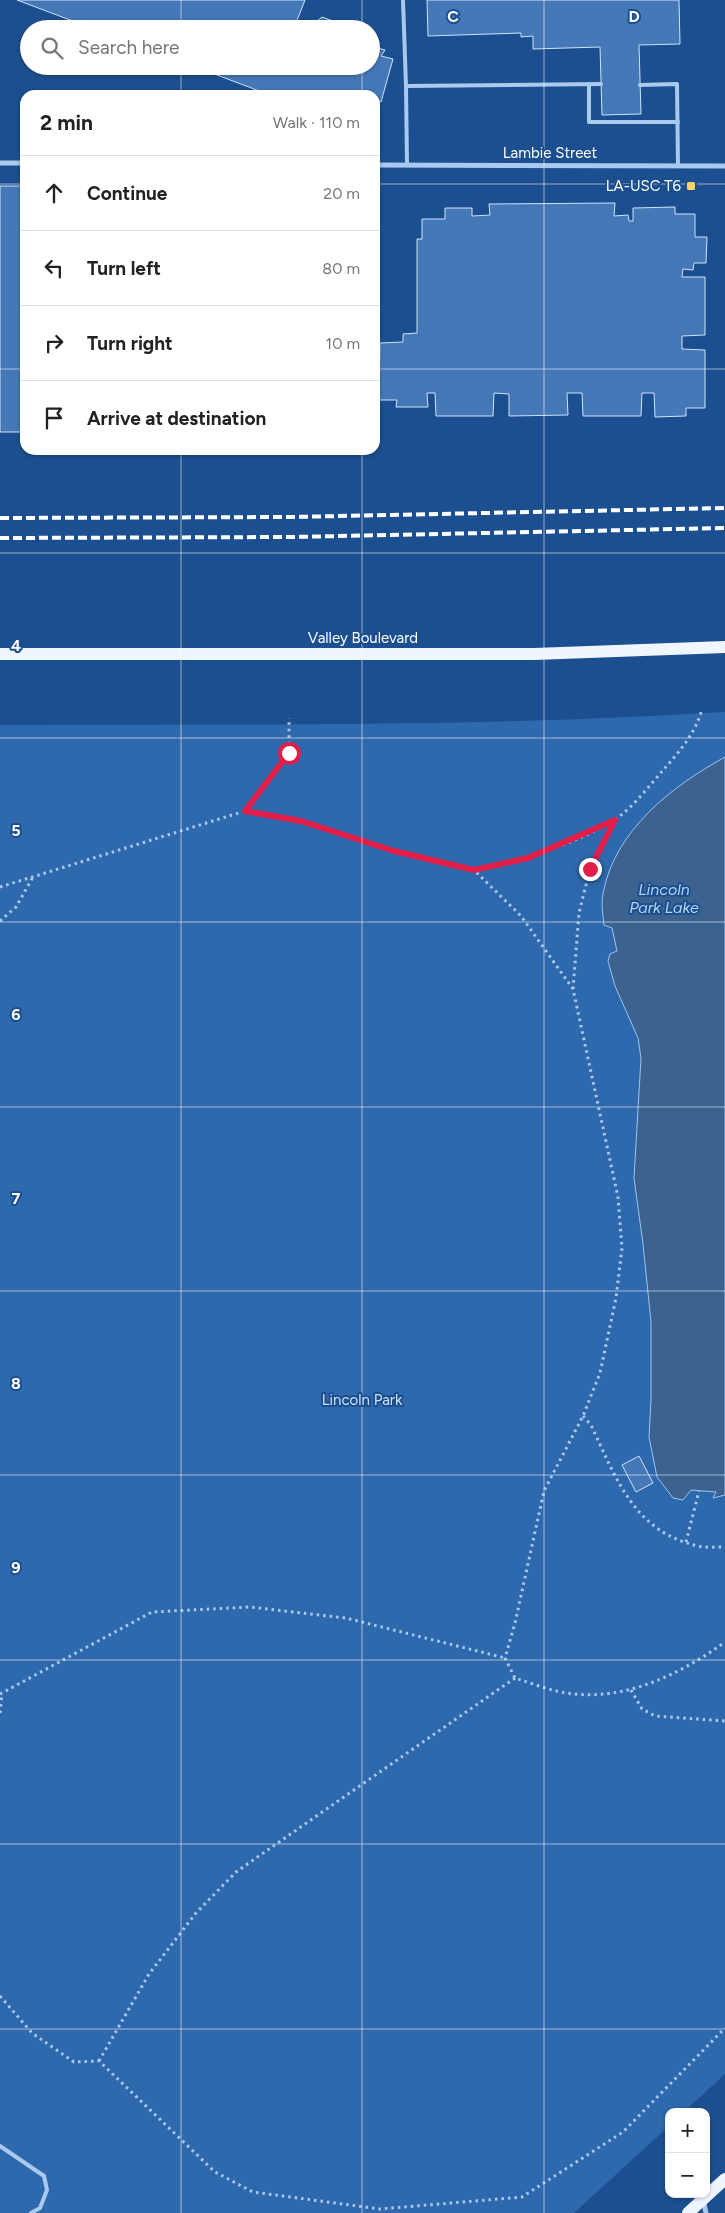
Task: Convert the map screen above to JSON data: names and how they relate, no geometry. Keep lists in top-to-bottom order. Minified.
{"streets":{"main road":["Valley Boulevard"],"street":["Lambie Street"]},"water":["Lincoln Park Lake"],"parks":["Lincoln Park"],"places":{"transit":["LA-USC T6"]},"page":{"search":"Search here","heading":["2 min","Walk · 110 m"],"list":[["Continue","20 m"],["Turn left","80 m"],["Turn right","10 m"],"Arrive at destination"],"map_buttons":["+","−"]},"grid":{"columns":["C","D"],"rows":["4","5","6","7","8","9"]}}
